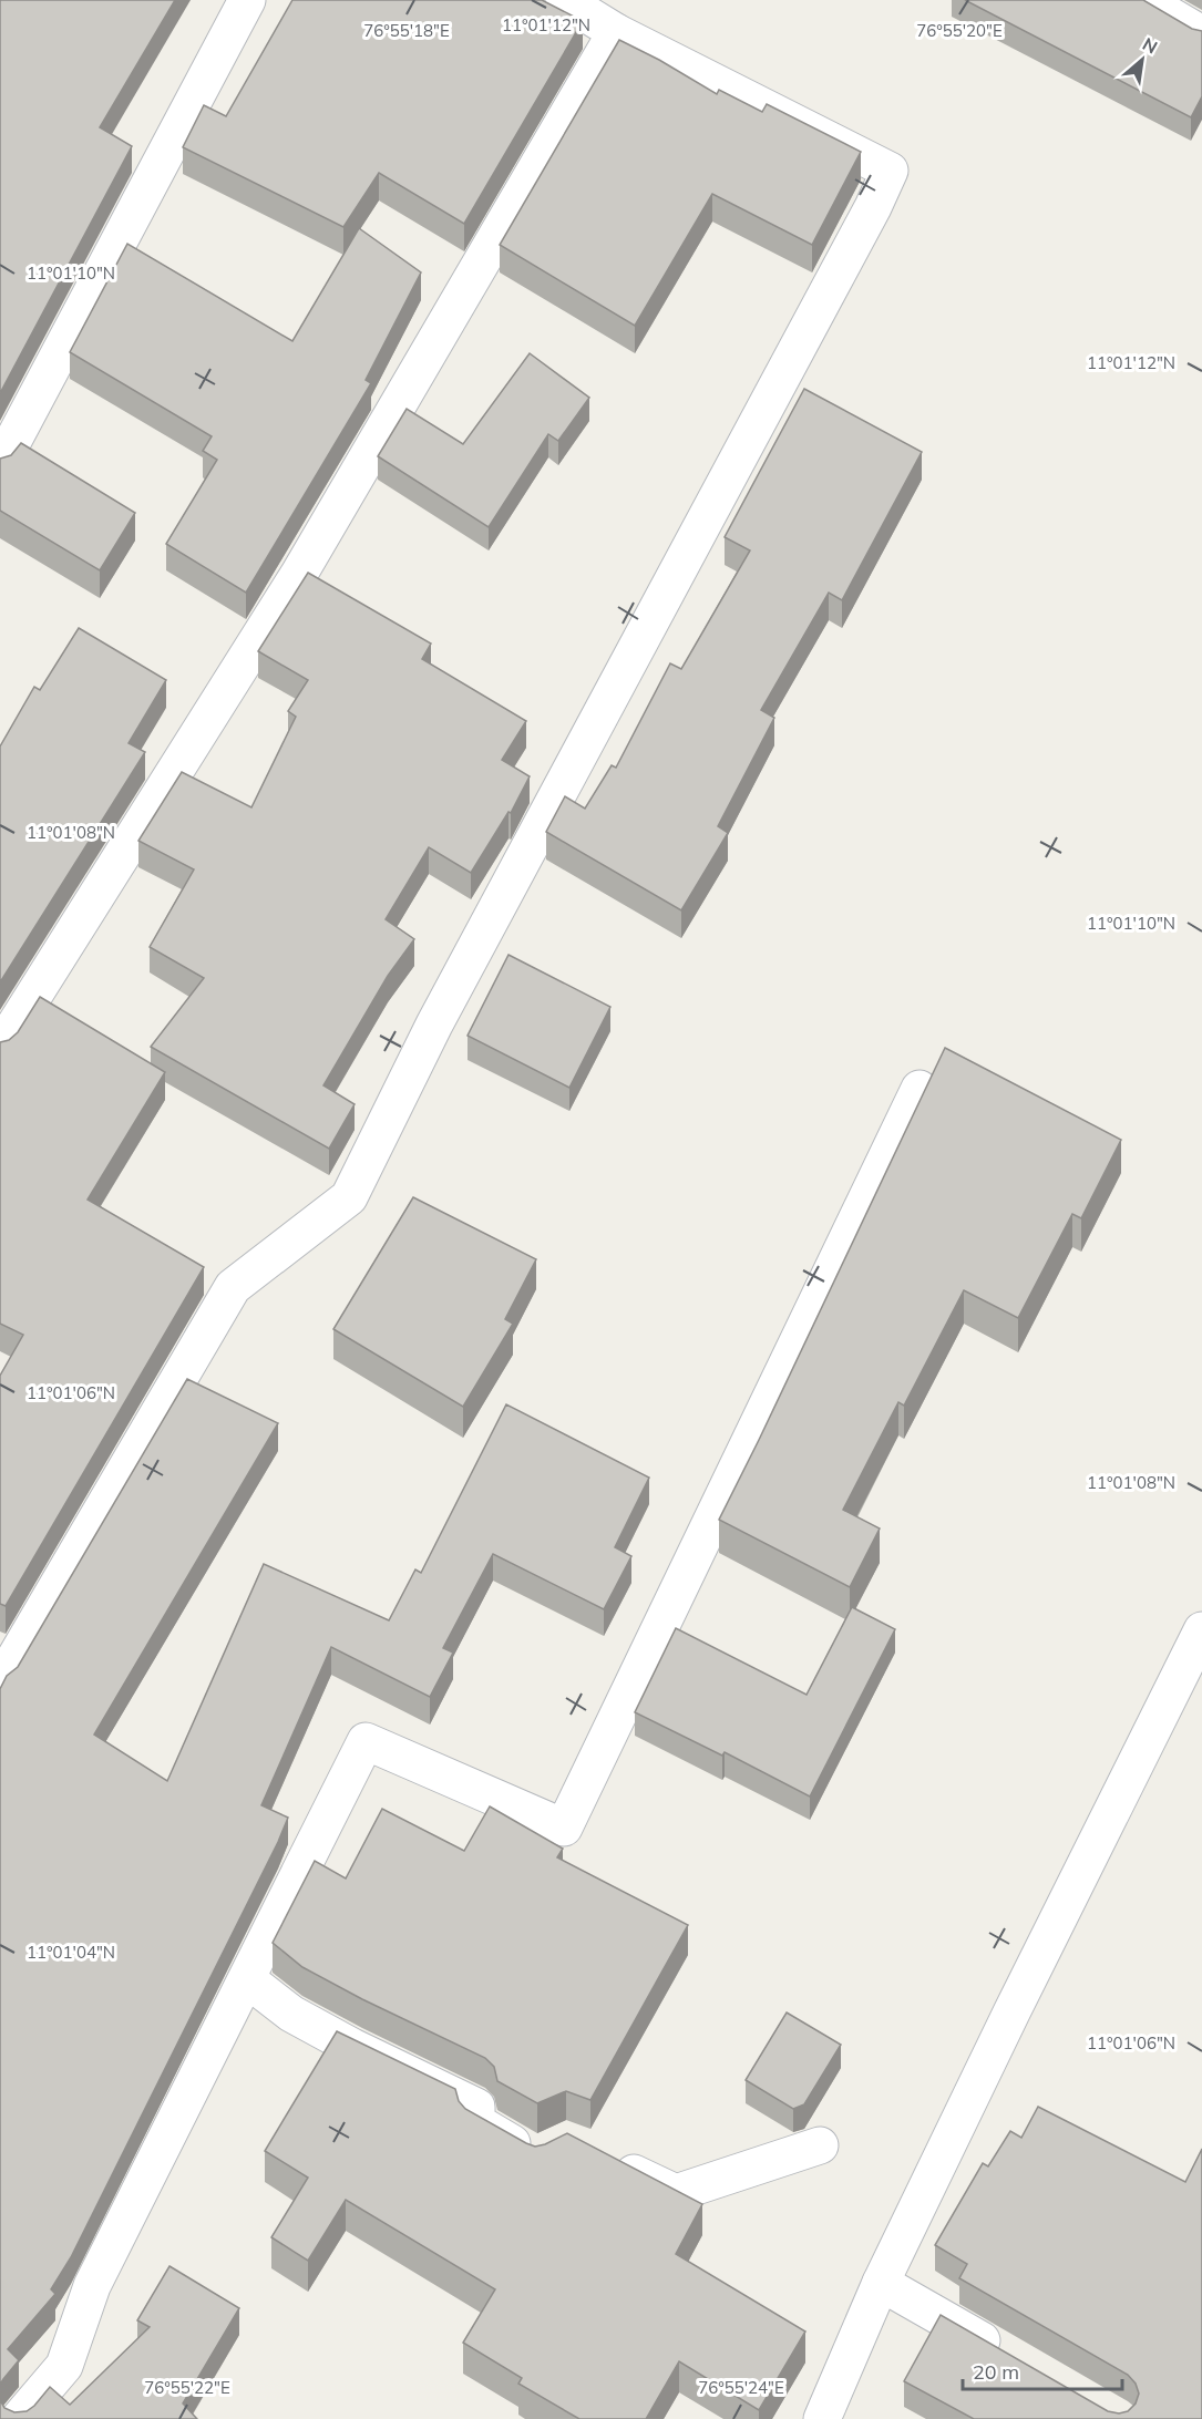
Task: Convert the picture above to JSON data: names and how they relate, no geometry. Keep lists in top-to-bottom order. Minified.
{"scale_bar":"20 m","north":"top right","coordinates":["11°01'12\"N","76°55'18\"E","76°55'20\"E","11°01'10\"N","11°01'08\"N","11°01'06\"N","11°01'04\"N","76°55'22\"E","76°55'24\"E"]}
